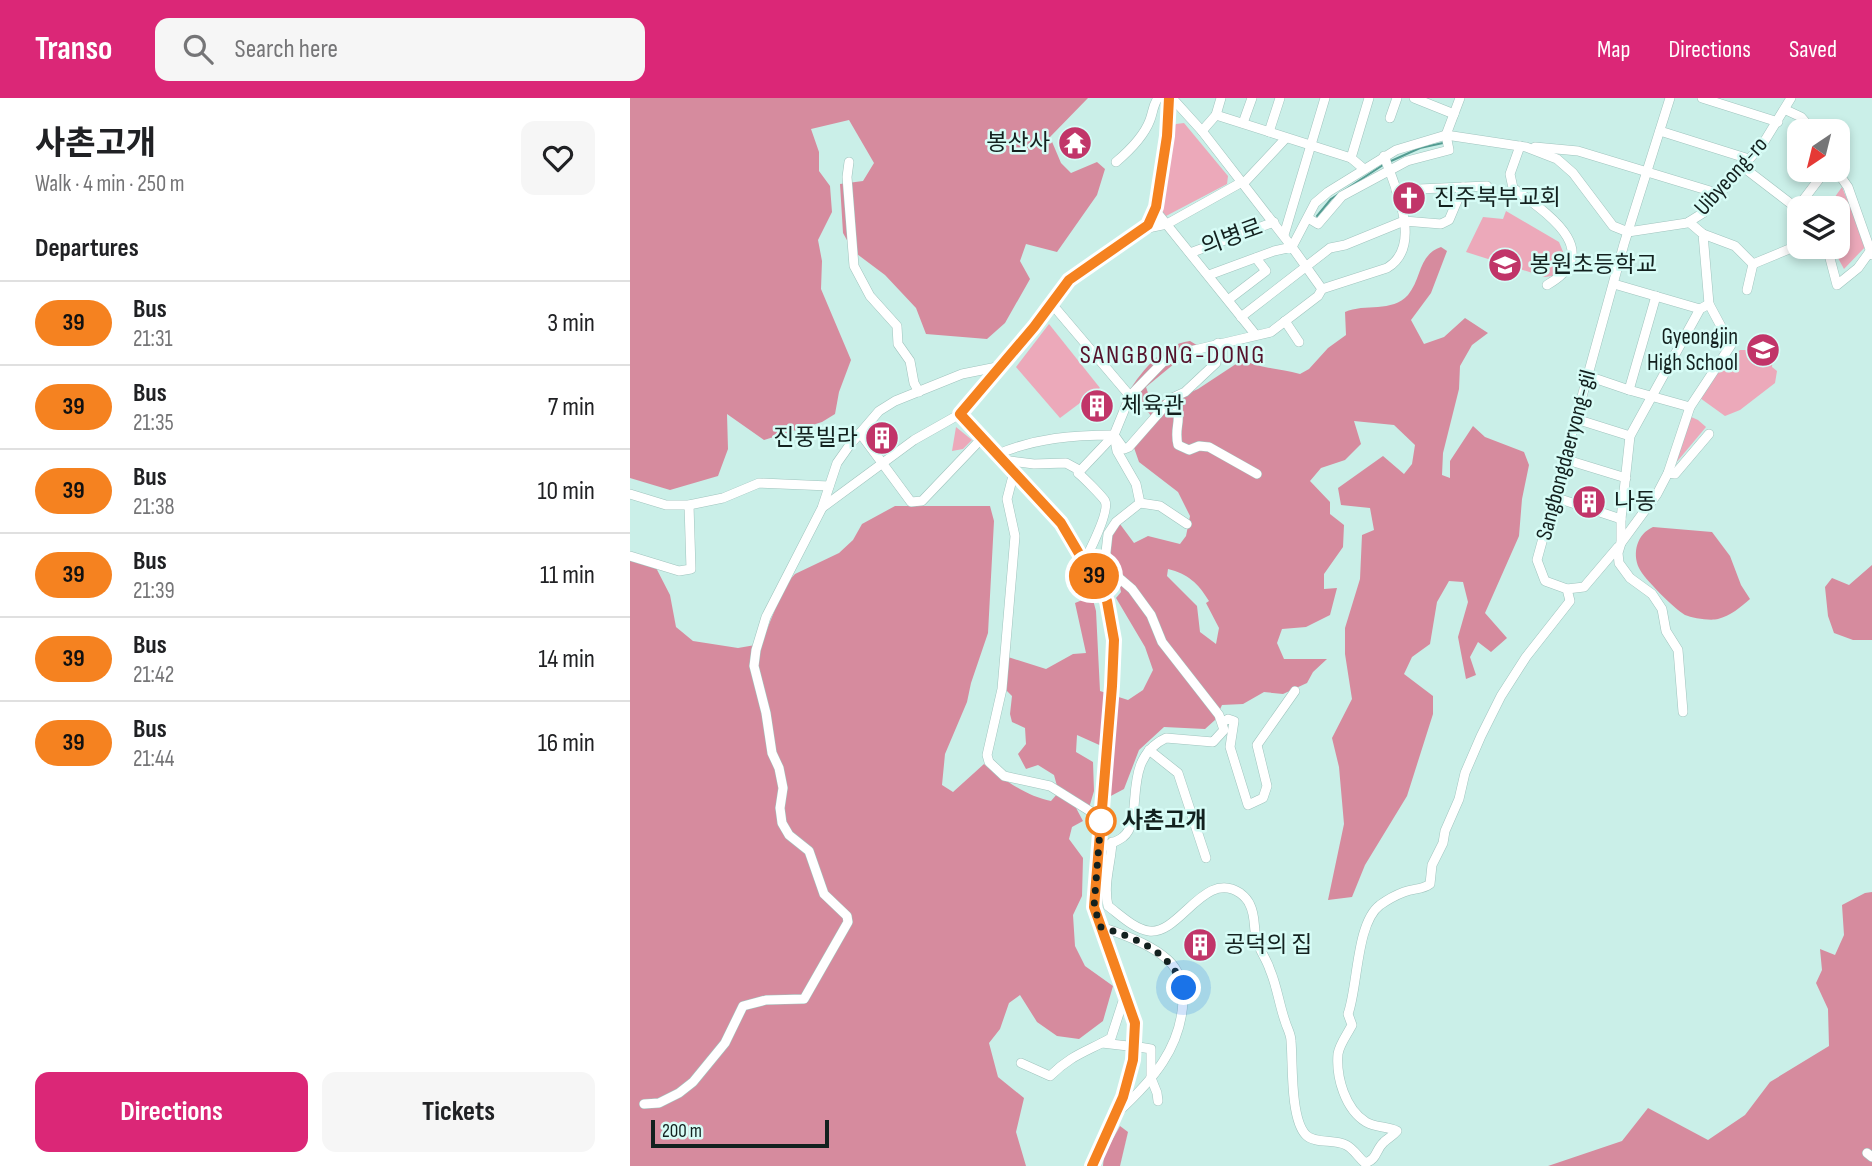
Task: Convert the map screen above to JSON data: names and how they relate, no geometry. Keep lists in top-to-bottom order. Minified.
{"streets":{"street":["Uibyeong-ro","의병로","Sangbongdaeryong-gil"]},"crossings":[["Uibyeong-ro","Sangbongdaeryong-gil"]],"districts":["SANGBONG-DONG"],"places":{"temple":["봉산사"],"church":["진주북부교회"],"school or university":["봉원초등학교","Gyeongjin High School"],"building":["체육관","진풍빌라","나동","공덕의 집"],"other":["사촌고개"]},"lines":["bus line 39"],"scale_bar":"200 m","north":"bottom left","page":{"header":"Transo","search":"Search here","nav":["Map","Directions","Saved"],"heading":[["사촌고개","Walk · 4 min · 250 m"],"Departures"],"on_map":"39","list":[{"mark":"39","name":"Bus","note":"21:31","value":"3 min"},{"mark":"39","name":"Bus","note":"21:35","value":"7 min"},{"mark":"39","name":"Bus","note":"21:38","value":"10 min"},{"mark":"39","name":"Bus","note":"21:39","value":"11 min"},{"mark":"39","name":"Bus","note":"21:42","value":"14 min"},{"mark":"39","name":"Bus","note":"21:44","value":"16 min"}],"buttons":["Directions","Tickets"],"scale":"200 m"}}
